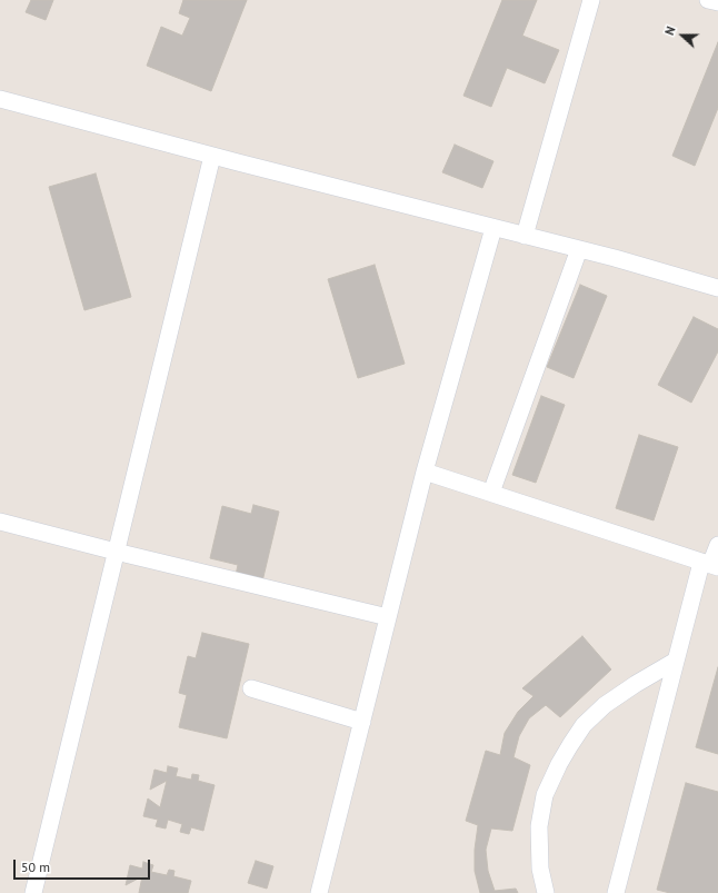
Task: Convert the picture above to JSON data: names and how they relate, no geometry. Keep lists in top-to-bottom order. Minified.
{"scale_bar":"50 m","north":"left"}
